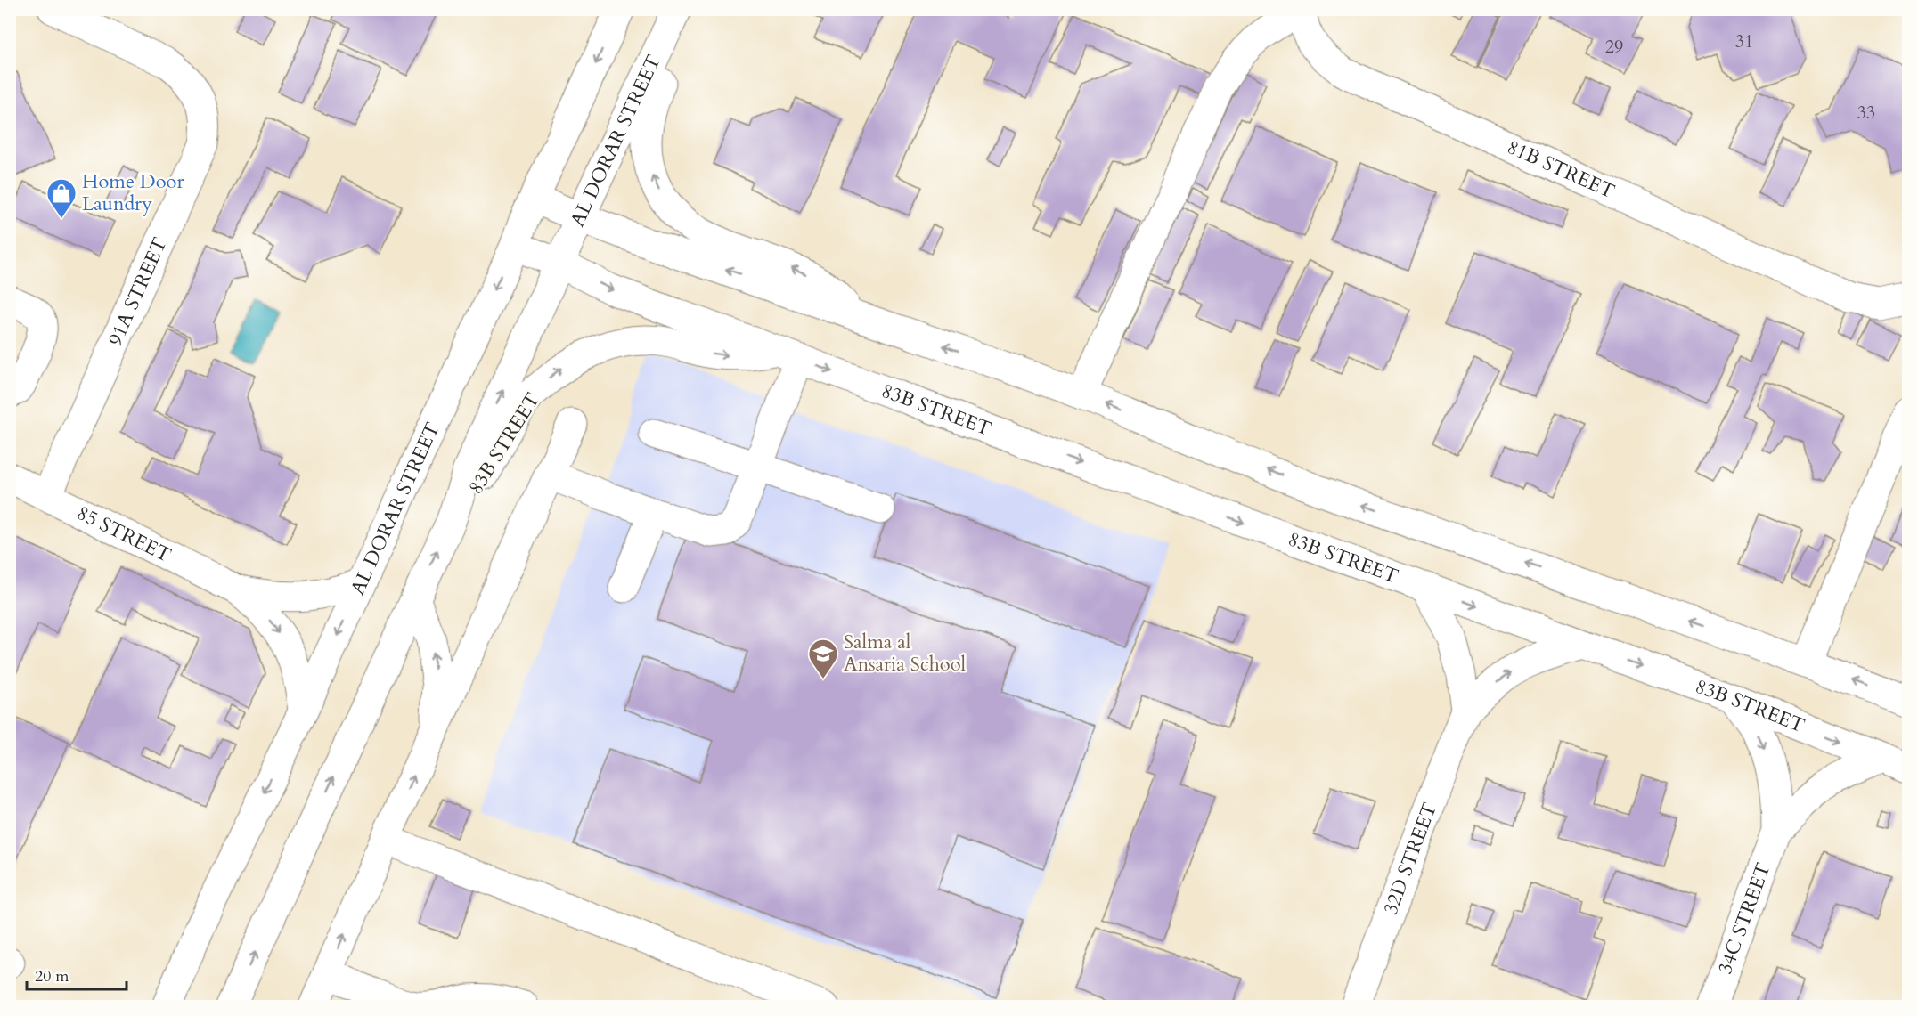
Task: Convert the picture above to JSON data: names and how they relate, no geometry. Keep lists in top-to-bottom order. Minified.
{"streets":{"street":["AL DORAR STREET","81B STREET","91A STREET","83B STREET","85 STREET","32D STREET","34C STREET"]},"crossings":[["AL DORAR STREET","83B STREET"],["AL DORAR STREET","85 STREET"],["91A STREET","85 STREET"],["83B STREET","32D STREET"],["83B STREET","34C STREET"]],"places":{"shop":["Home Door Laundry"],"school or university":["Salma al Ansaria School"]},"house_numbers":["31","29","33"],"scale_bar":"20 m"}
